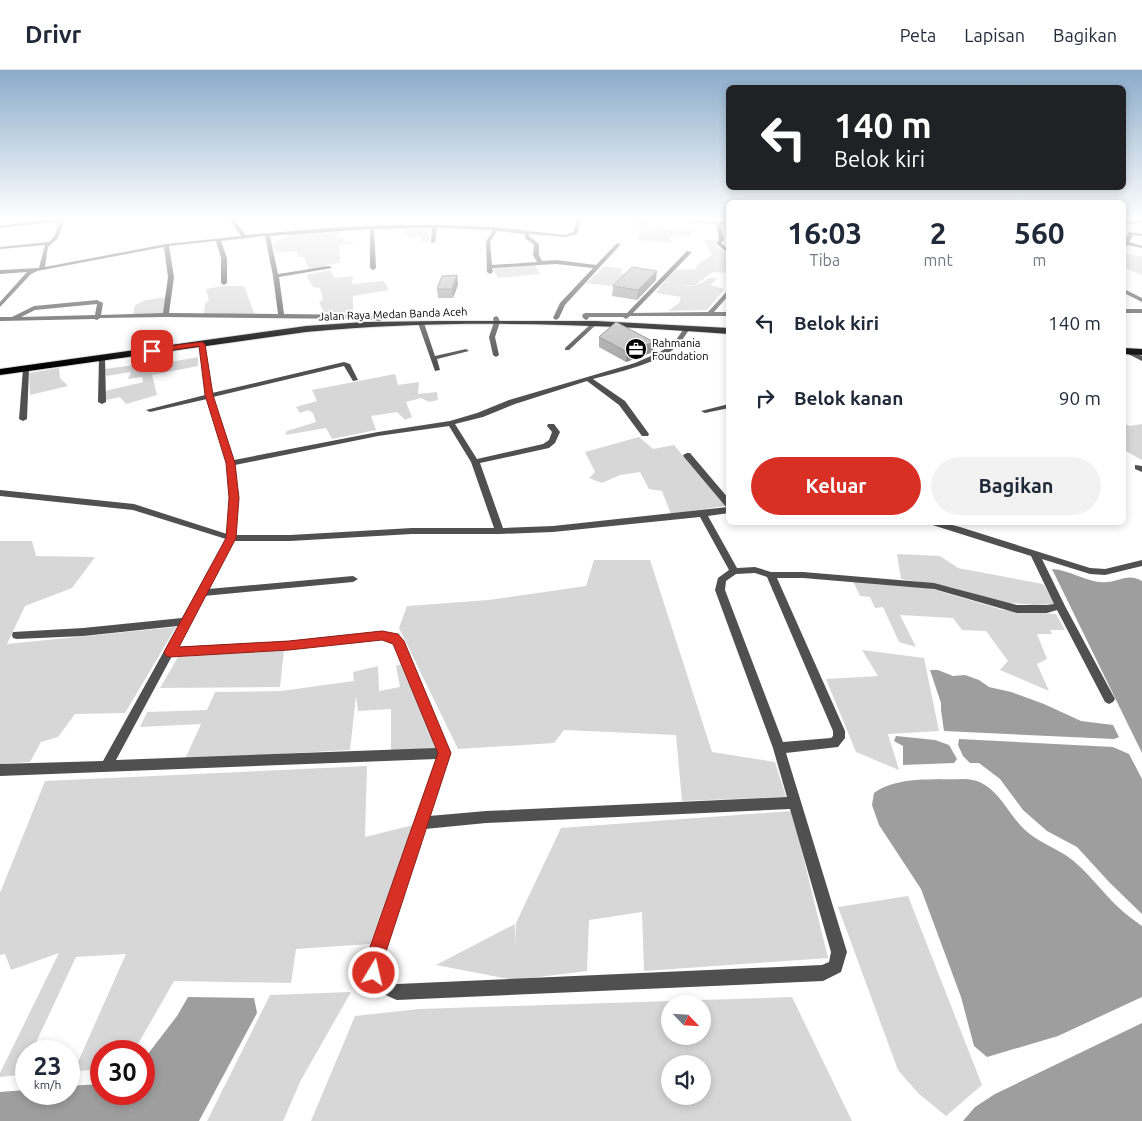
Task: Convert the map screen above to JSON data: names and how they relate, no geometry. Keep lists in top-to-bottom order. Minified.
{"streets":{"highway":["Jalan Raya Medan Banda Aceh"]},"places":{"office":["Rahmania Foundation"]},"north":"bottom right","page":{"header":"Drivr","nav":["Peta","Lapisan","Bagikan"],"turn":["140 m","Belok kiri"],"eta":["16:03","Tiba","2","mnt","560","m"],"list":[{"name":"Belok kiri","value":"140 m"},{"name":"Belok kanan","value":"90 m"}],"buttons":["Keluar","Bagikan"],"speed":"23 km/h","limit":"30"}}
